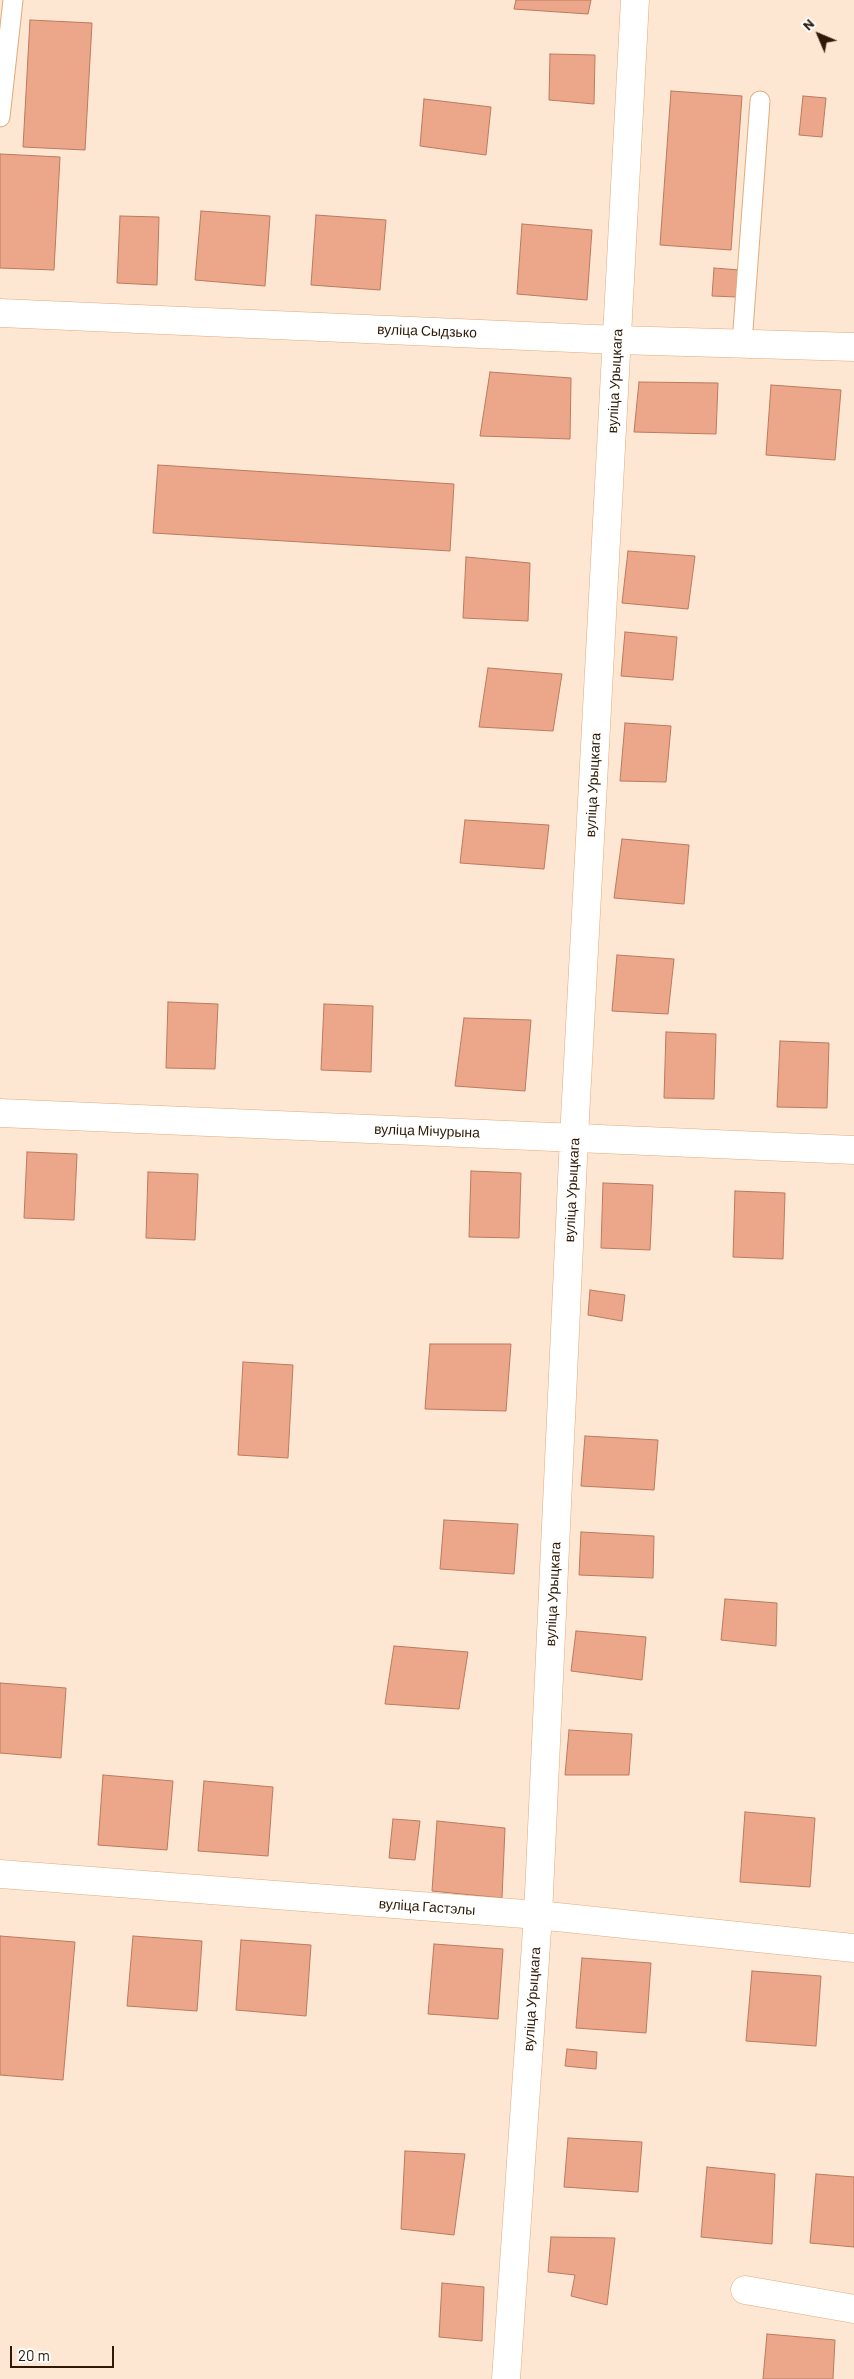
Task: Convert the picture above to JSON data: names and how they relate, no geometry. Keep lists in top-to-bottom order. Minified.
{"streets":{"street":["вуліца Сыдзько","вуліца Урыцкага","вуліца Мічурына","вуліца Гастэлы"]},"crossings":[["вуліца Сыдзько","вуліца Урыцкага"],["вуліца Урыцкага","вуліца Мічурына"],["вуліца Урыцкага","вуліца Гастэлы"]],"scale_bar":"20 m","north":"top left"}
